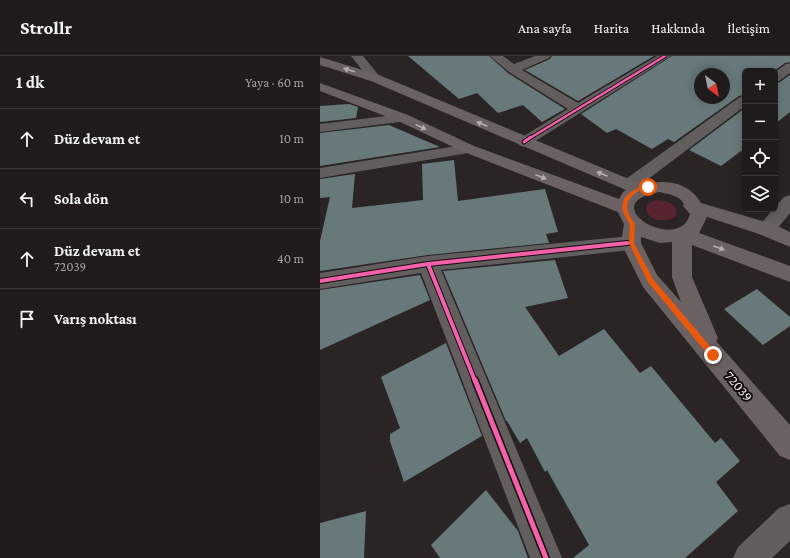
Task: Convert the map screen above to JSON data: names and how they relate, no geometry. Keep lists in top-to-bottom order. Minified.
{"streets":{"main road":["72039"]},"north":"bottom right","page":{"header":"Strollr","nav":["Ana sayfa","Harita","Hakkında","İletişim"],"heading":["1 dk","Yaya · 60 m"],"map_buttons":["+","−"],"list":[["Düz devam et","10 m"],["Sola dön","10 m"],["Düz devam et","72039","40 m"],"Varış noktası"]}}
